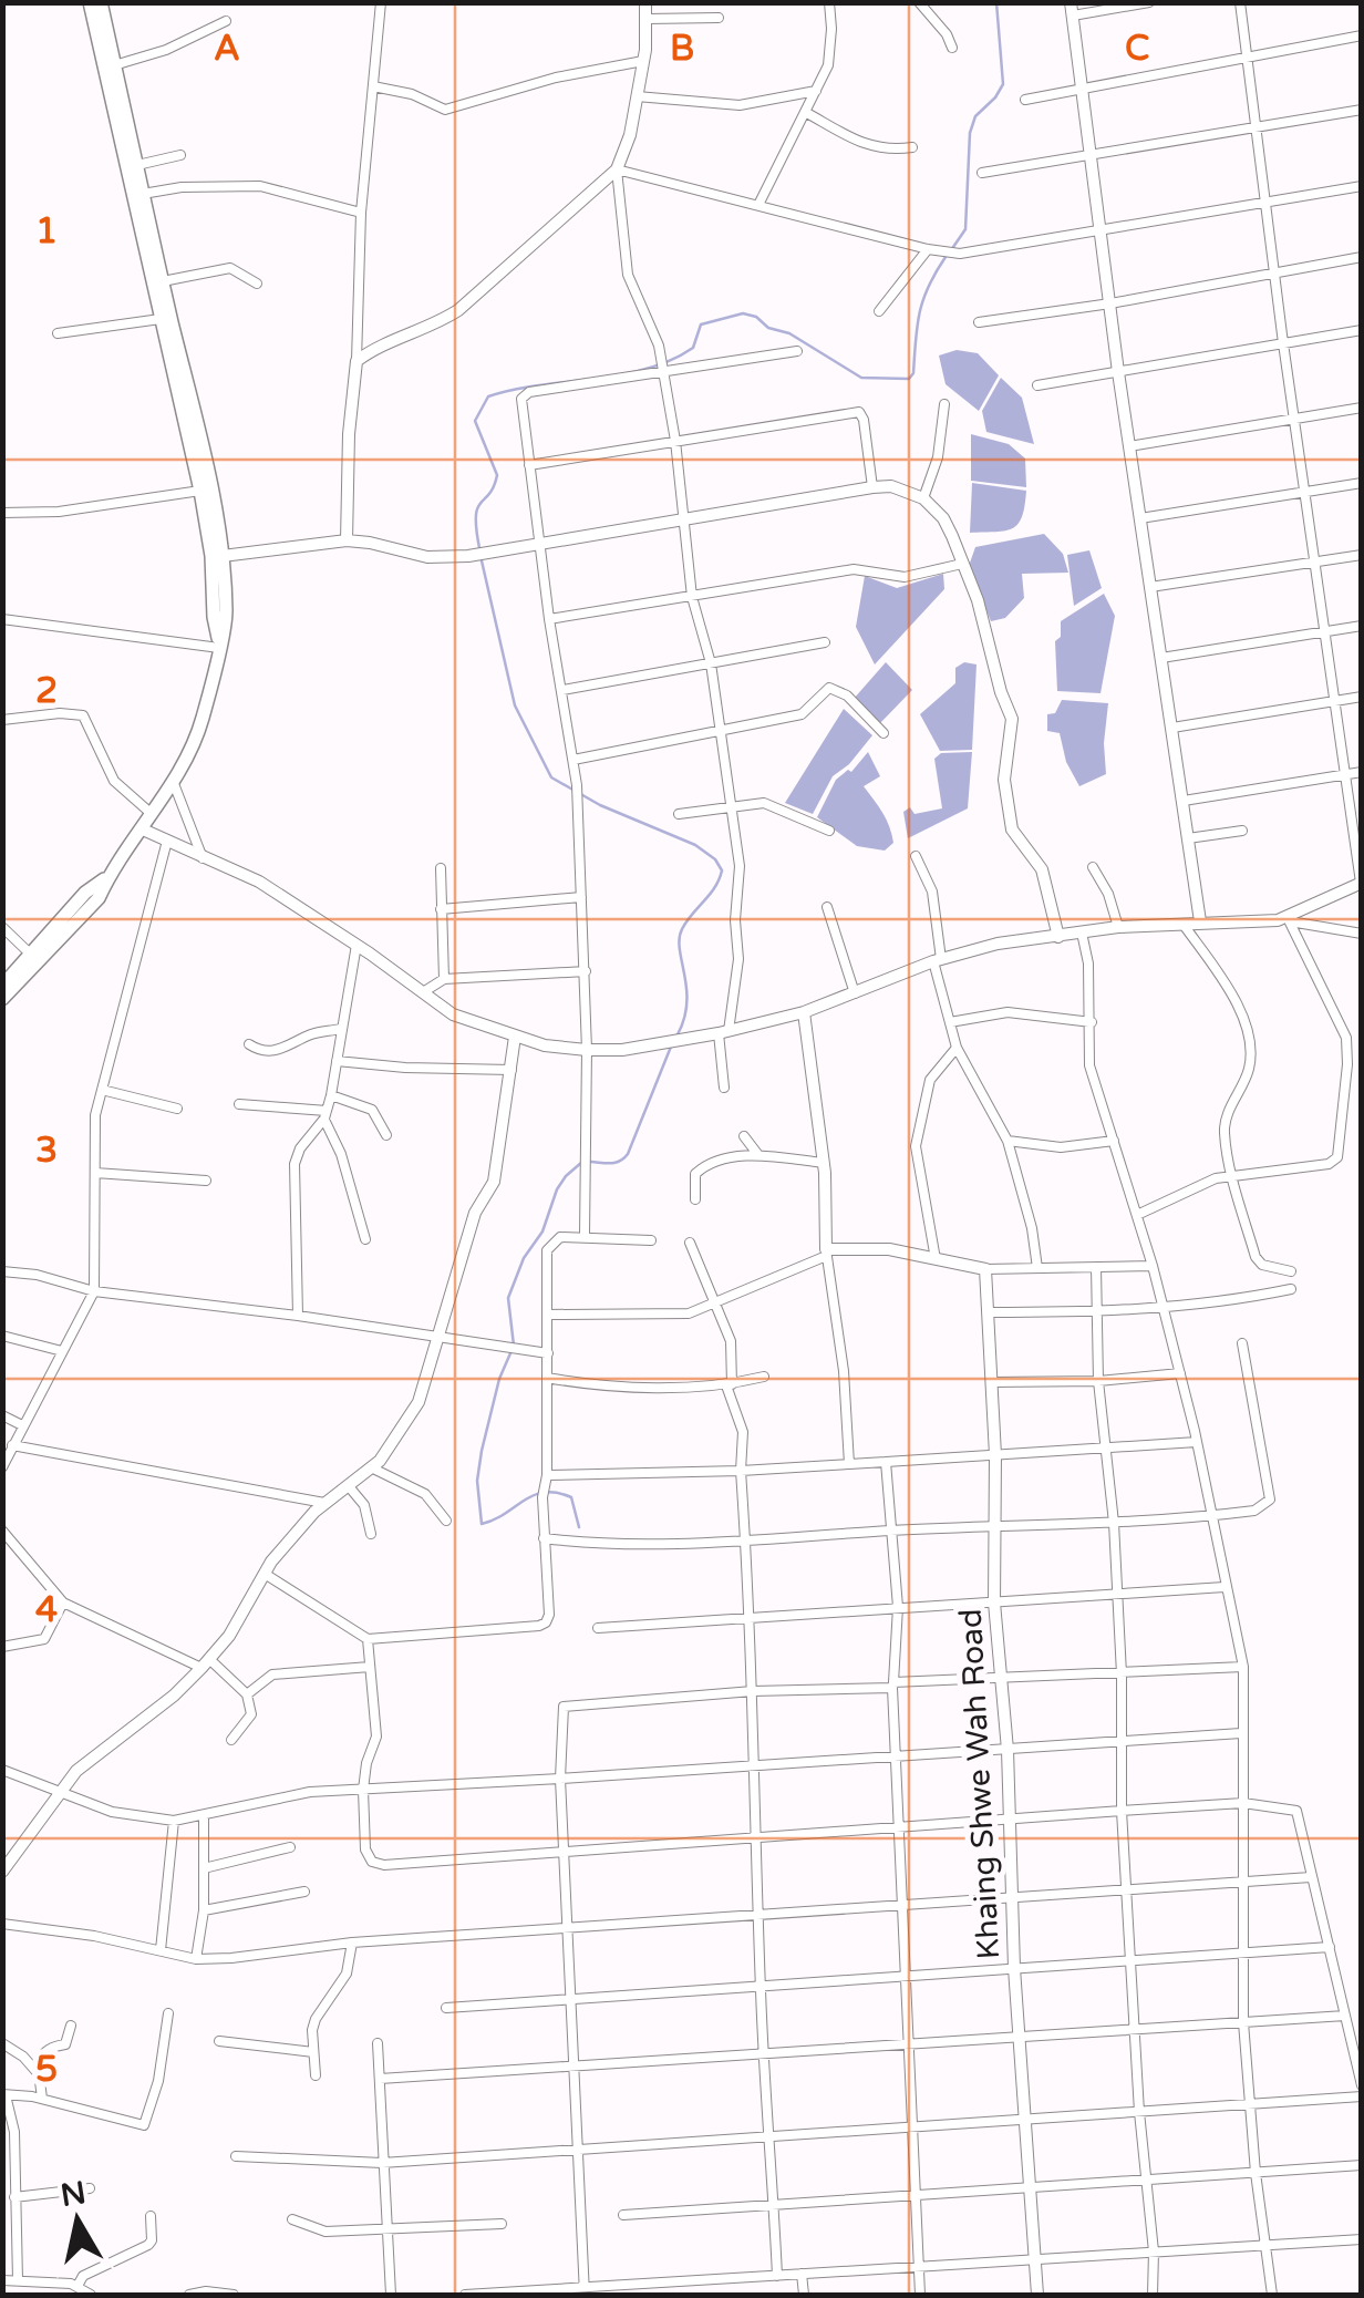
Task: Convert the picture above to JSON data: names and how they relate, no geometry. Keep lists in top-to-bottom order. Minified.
{"streets":{"street":["Khaing Shwe Wah Road"]},"north":"top","grid":{"columns":["A","B","C"],"rows":["1","2","3","4","5"]}}
